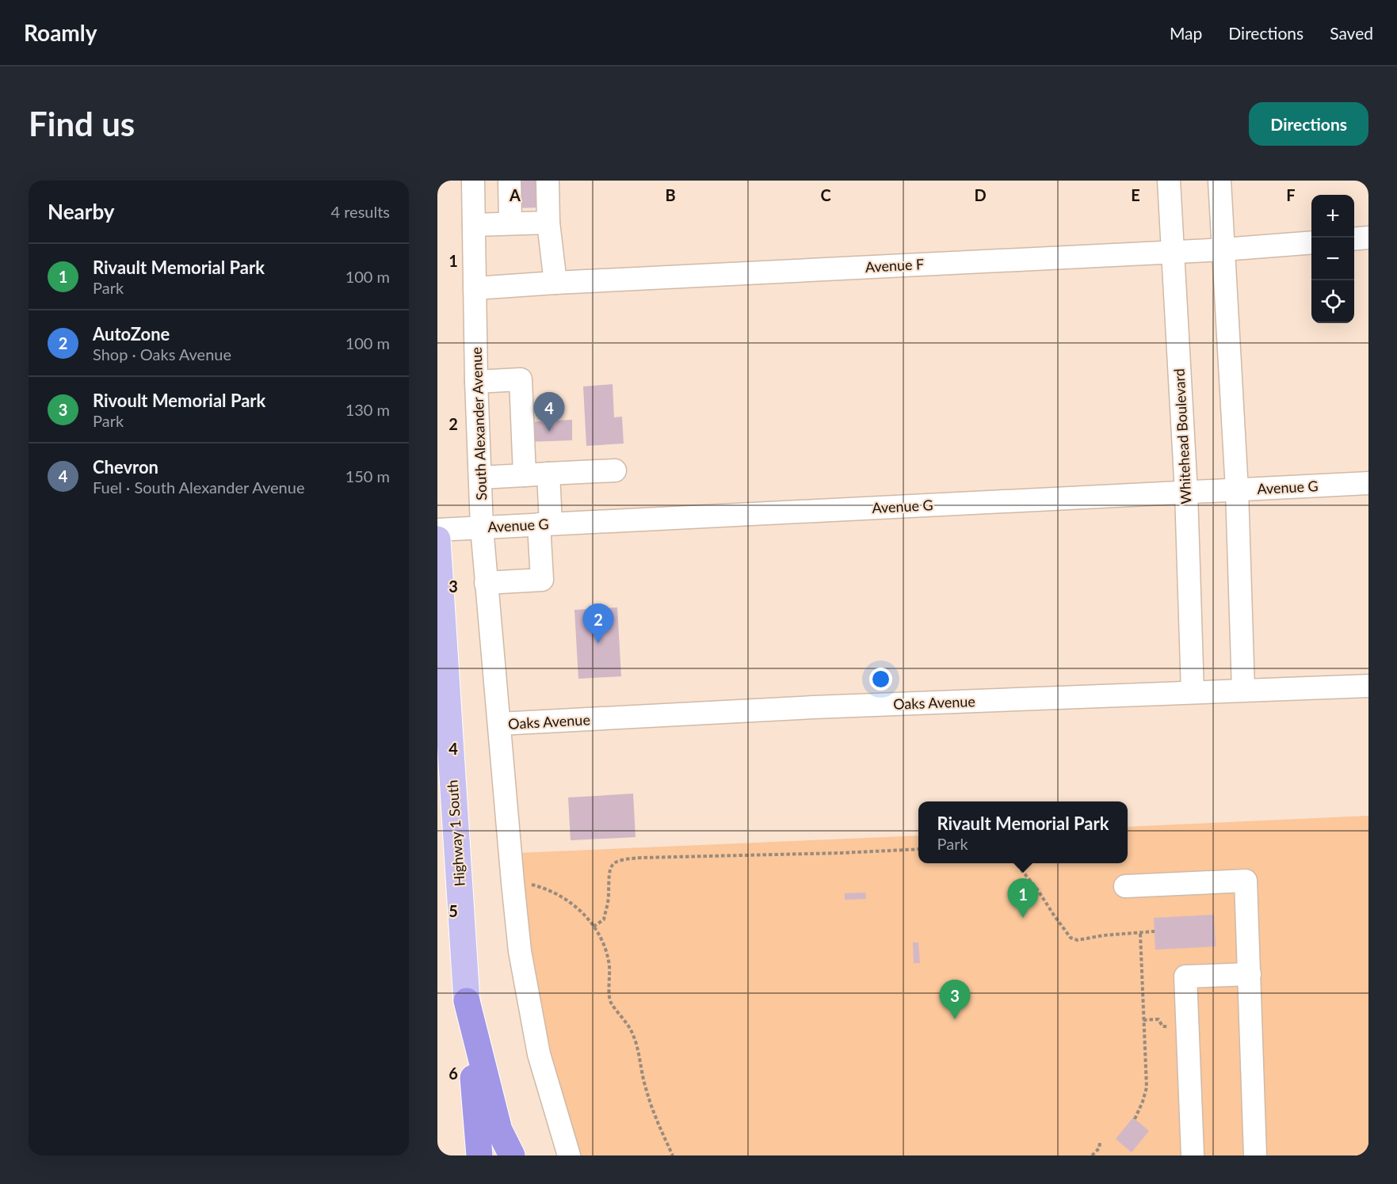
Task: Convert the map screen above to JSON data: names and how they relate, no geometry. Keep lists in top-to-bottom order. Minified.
{"streets":{"highway":["Highway 1 South"],"street":["Avenue F","South Alexander Avenue","Whitehead Boulevard","Avenue G","Oaks Avenue"]},"crossings":[["Avenue F","South Alexander Avenue"],["Avenue F","Whitehead Boulevard"],["South Alexander Avenue","Avenue G"],["South Alexander Avenue","Oaks Avenue"],["Whitehead Boulevard","Avenue G"],["Whitehead Boulevard","Oaks Avenue"]],"page":{"header":"Roamly","nav":["Map","Directions","Saved"],"buttons":"Directions","title":"Find us","heading":["Nearby","4 results"],"map_buttons":["+","−"],"list":[{"mark":"1","name":"Rivault Memorial Park","note":"Park","value":"100 m"},{"mark":"2","name":"AutoZone","note":"Shop · Oaks Avenue","value":"100 m"},{"mark":"3","name":"Rivoult Memorial Park","note":"Park","value":"130 m"},{"mark":"4","name":"Chevron","note":"Fuel · South Alexander Avenue","value":"150 m"}],"pins":["4","2","1","3"],"popup":["Rivault Memorial Park","Park"]},"grid":{"columns":["A","B","C","D","E","F"],"rows":["1","2","3","4","5","6"]}}
